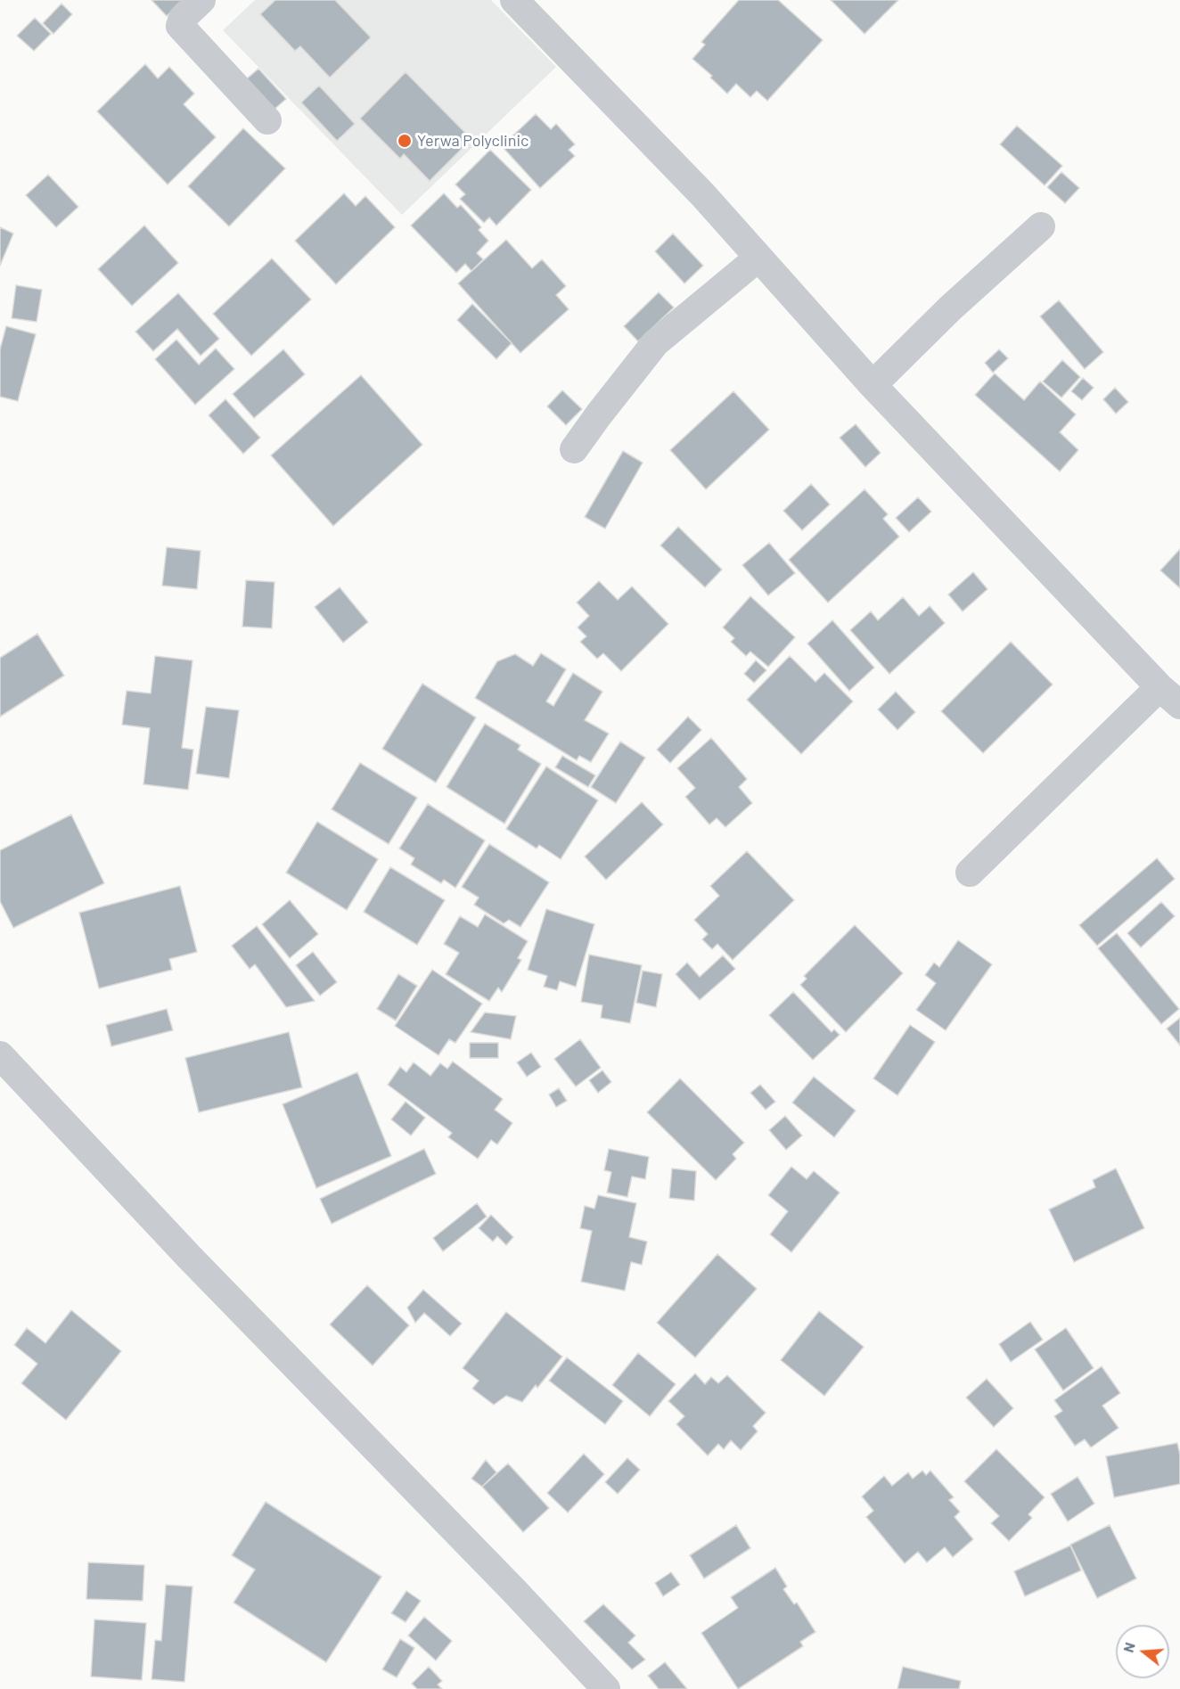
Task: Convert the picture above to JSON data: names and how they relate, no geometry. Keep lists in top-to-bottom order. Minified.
{"places":["Yerwa Polyclinic"],"north":"left"}
